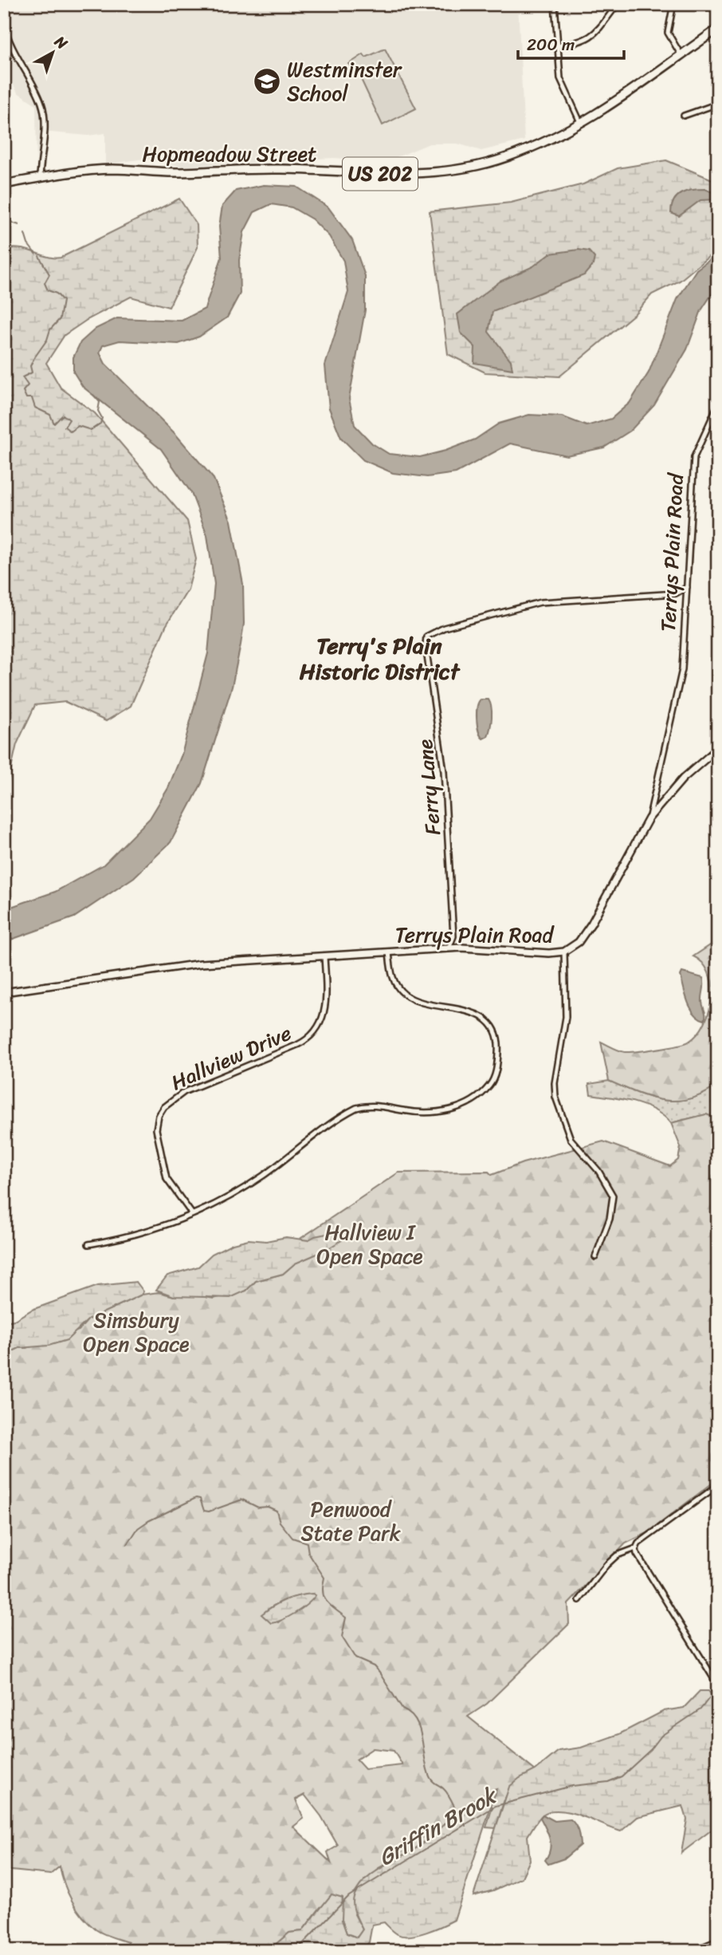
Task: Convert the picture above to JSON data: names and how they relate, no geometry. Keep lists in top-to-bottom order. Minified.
{"streets":{"highway":["Hopmeadow Street","US 202"],"street":["Terrys Plain Road","Ferry Lane","Hallview Drive"]},"crossings":[["Terrys Plain Road","Ferry Lane"],["Terrys Plain Road","Hallview Drive"]],"districts":["Terry's Plain Historic District"],"water":["Griffin Brook"],"parks":["Hallview I Open Space","Simsbury Open Space","Penwood State Park"],"places":{"school or university":["Westminster School"]},"scale_bar":"200 m","north":"top right"}
